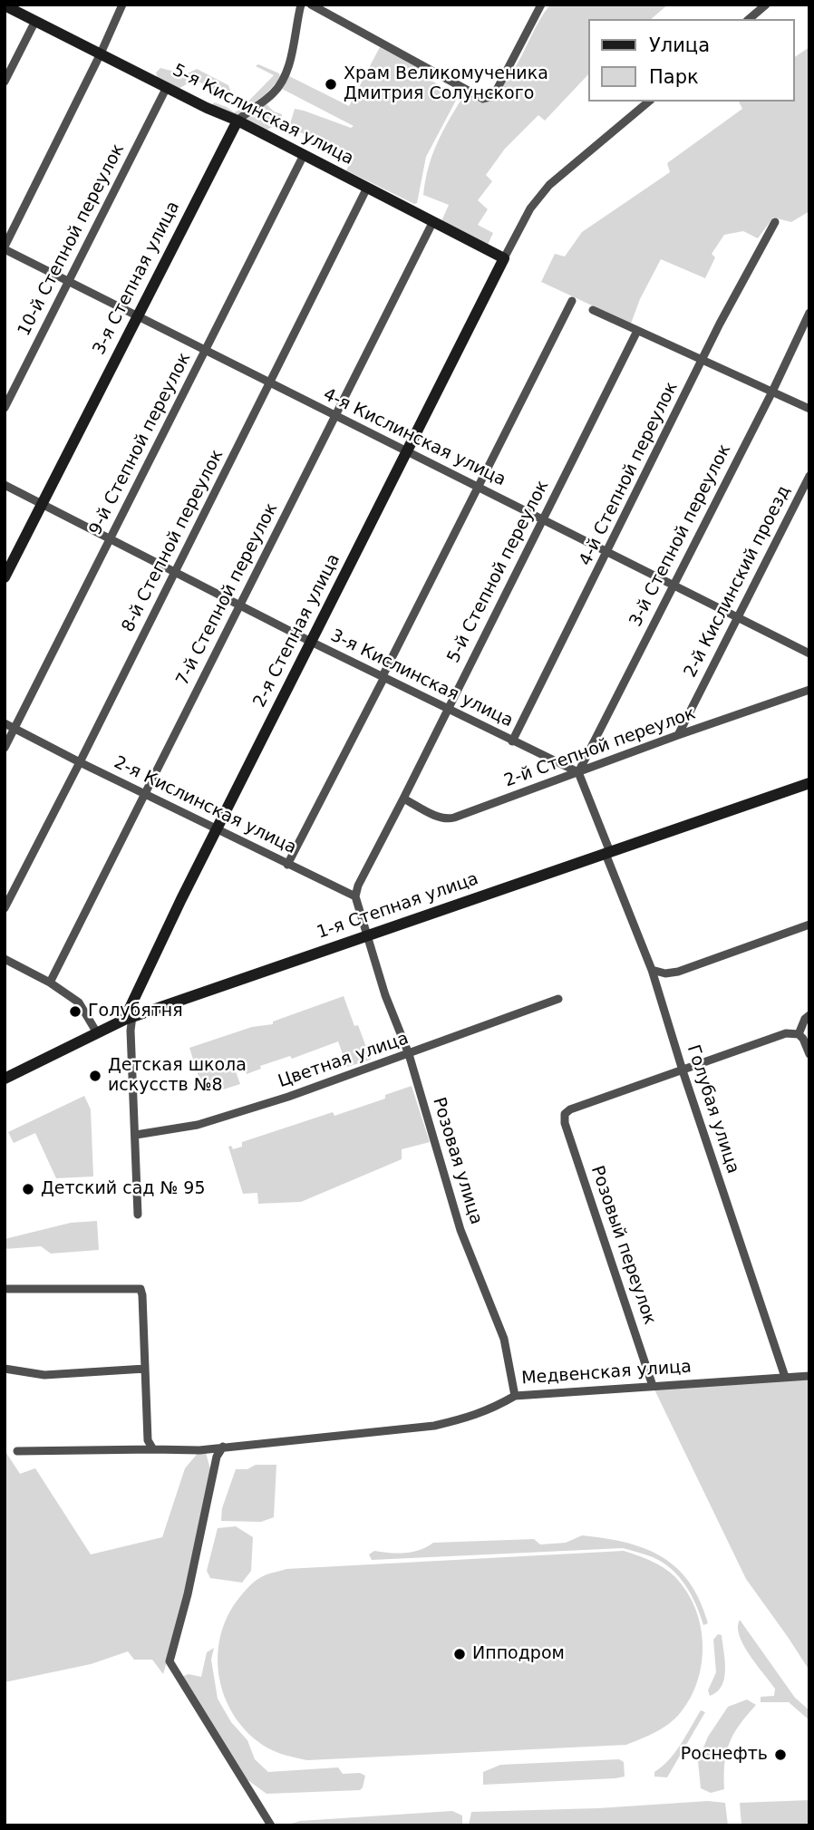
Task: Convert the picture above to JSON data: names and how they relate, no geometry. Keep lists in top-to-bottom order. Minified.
{"streets":{"street":["5-я Кислинская улица","10-й Степной переулок","3-я Степная улица","4-я Кислинская улица","9-й Степной переулок","4-й Степной переулок","3-й Степной переулок","8-й Степной переулок","5-й Степной переулок","2-й Кислинский проезд","7-й Степной переулок","2-я Степная улица","3-я Кислинская улица","2-й Степной переулок","2-я Кислинская улица","1-я Степная улица","Цветная улица","Голубая улица","Розовая улица","Розовый переулок","Медвенская улица"]},"crossings":[["5-я Кислинская улица","10-й Степной переулок"],["5-я Кислинская улица","3-я Степная улица"],["5-я Кислинская улица","9-й Степной переулок"],["5-я Кислинская улица","8-й Степной переулок"],["5-я Кислинская улица","7-й Степной переулок"],["5-я Кислинская улица","2-я Степная улица"],["10-й Степной переулок","4-я Кислинская улица"],["3-я Степная улица","4-я Кислинская улица"],["3-я Степная улица","3-я Кислинская улица"],["4-я Кислинская улица","9-й Степной переулок"],["4-я Кислинская улица","4-й Степной переулок"],["4-я Кислинская улица","3-й Степной переулок"],["4-я Кислинская улица","8-й Степной переулок"],["4-я Кислинская улица","5-й Степной переулок"],["4-я Кислинская улица","2-й Кислинский проезд"],["4-я Кислинская улица","7-й Степной переулок"],["4-я Кислинская улица","2-я Степная улица"],["9-й Степной переулок","3-я Кислинская улица"],["9-й Степной переулок","2-я Кислинская улица"],["4-й Степной переулок","3-я Кислинская улица"],["3-й Степной переулок","3-я Кислинская улица"],["3-й Степной переулок","2-й Степной переулок"],["8-й Степной переулок","3-я Кислинская улица"],["8-й Степной переулок","2-я Кислинская улица"],["5-й Степной переулок","3-я Кислинская улица"],["5-й Степной переулок","2-й Степной переулок"],["5-й Степной переулок","2-я Кислинская улица"],["2-й Кислинский проезд","2-й Степной переулок"],["7-й Степной переулок","3-я Кислинская улица"],["7-й Степной переулок","2-я Кислинская улица"],["2-я Степная улица","3-я Кислинская улица"],["2-я Степная улица","2-я Кислинская улица"],["2-я Степная улица","1-я Степная улица"],["3-я Кислинская улица","2-й Степной переулок"],["1-я Степная улица","Голубая улица"],["1-я Степная улица","Розовая улица"],["Цветная улица","Розовая улица"],["Голубая улица","Розовый переулок"],["Голубая улица","Медвенская улица"],["Розовая улица","Медвенская улица"],["Розовый переулок","Медвенская улица"]],"places":["Храм Великомученика Дмитрия Солунского","Голубятня","Детская школа искусств №8","Детский сад № 95","Ипподром","Роснефть"],"legend":["Улица","Парк"]}
